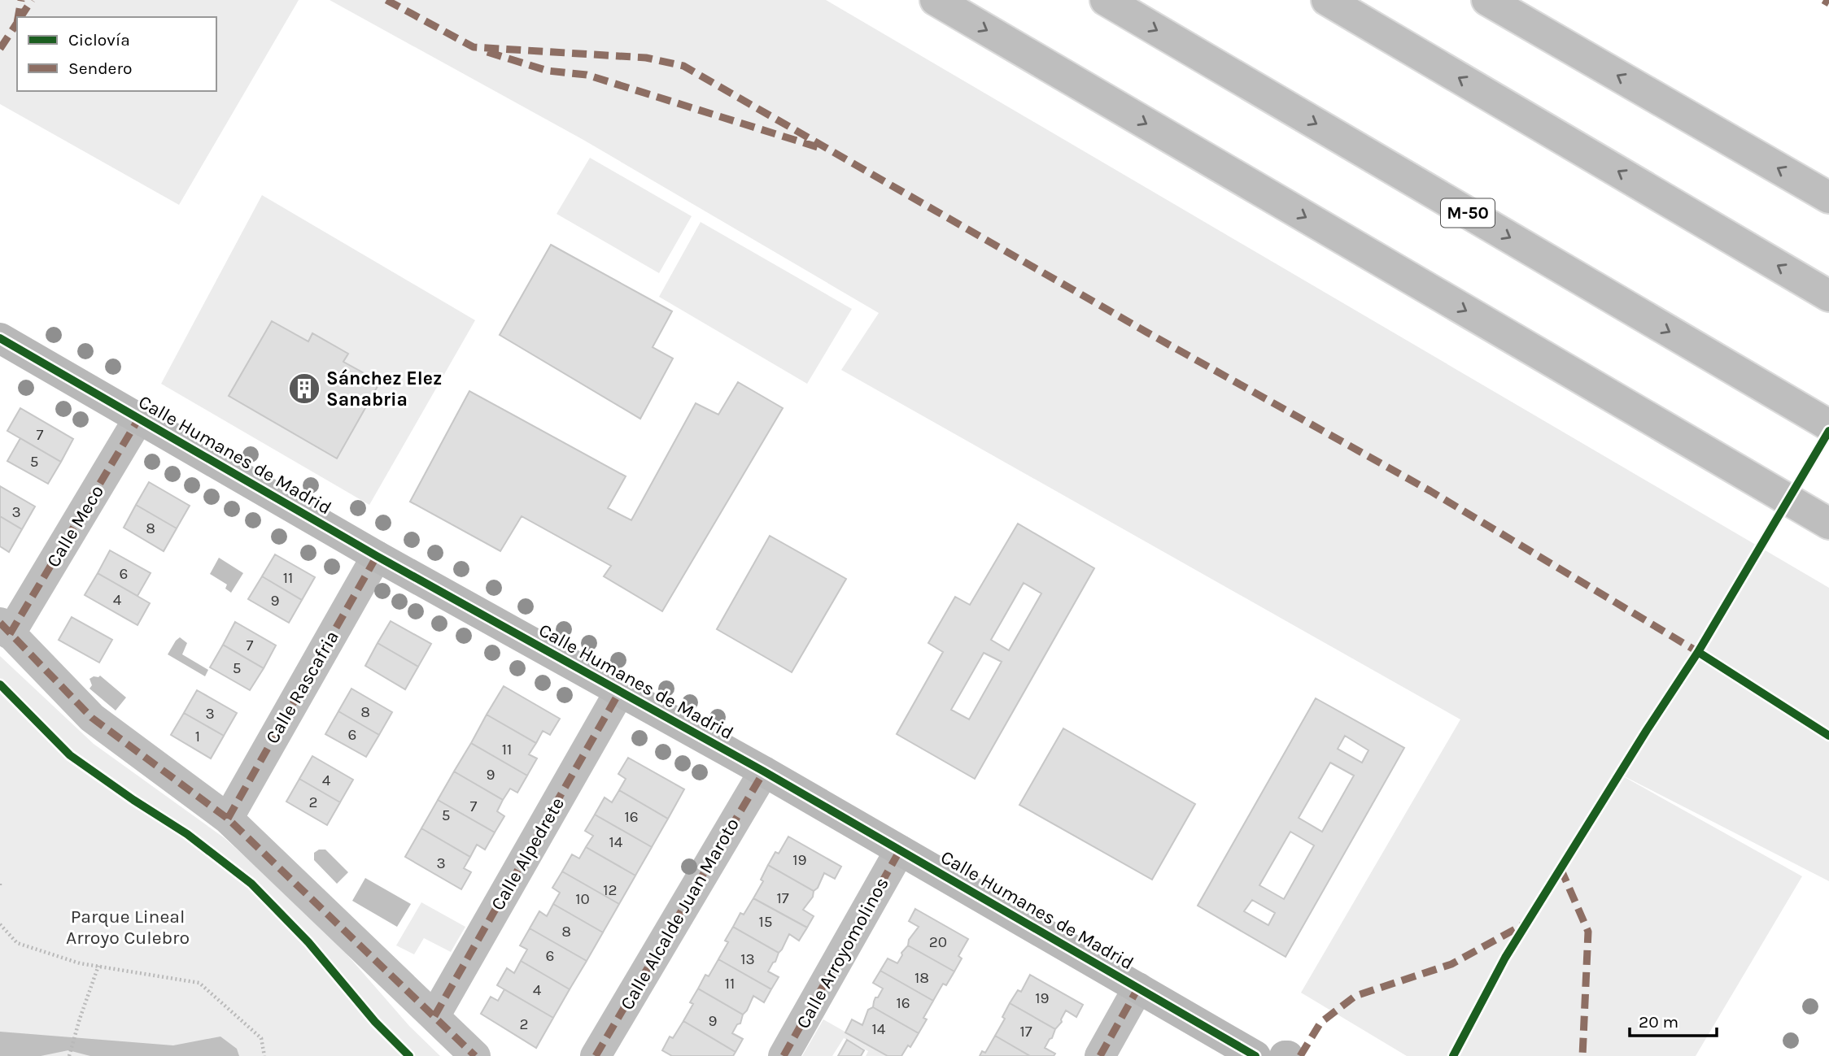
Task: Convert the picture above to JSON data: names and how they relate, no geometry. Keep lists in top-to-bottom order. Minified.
{"streets":{"main road":["M-50","Calle Meco","Calle Rascafria","Calle Alpedrete","Calle Alcalde Juan Maroto","Calle Arroyomolinos"],"street":["Calle Humanes de Madrid"]},"crossings":[["Calle Humanes de Madrid","Calle Meco"],["Calle Humanes de Madrid","Calle Rascafria"],["Calle Humanes de Madrid","Calle Alpedrete"],["Calle Humanes de Madrid","Calle Alcalde Juan Maroto"],["Calle Humanes de Madrid","Calle Arroyomolinos"]],"parks":["Parque Lineal Arroyo Culebro"],"places":{"building":["Sánchez Elez Sanabria"]},"house_numbers":["7","5","3","8","6","11","4","9","7","5","8","3","6","1","11","9","4","2","7","5","16","14","19","3","12","17","10","15","8","20","6","13","18","11","4","19","16","9","2","14","17"],"legend":["Ciclovía","Sendero"],"scale_bar":"20 m"}
